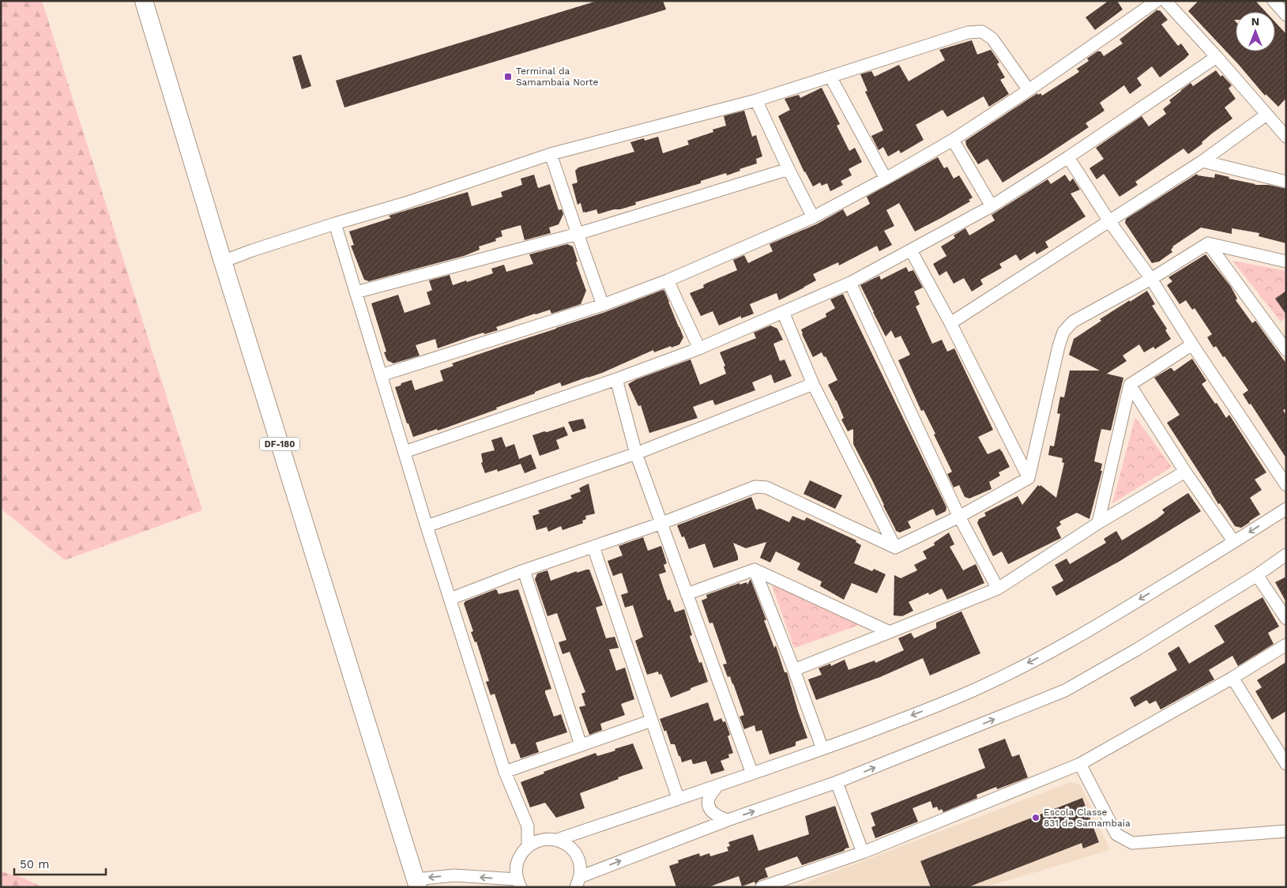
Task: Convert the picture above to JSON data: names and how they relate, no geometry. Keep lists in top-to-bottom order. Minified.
{"streets":{"highway":["DF-180"]},"places":{"transit":["Terminal da Samambaia Norte"],"other":["Escola Classe 831 de Samambaia"]},"scale_bar":"50 m","north":"top"}
